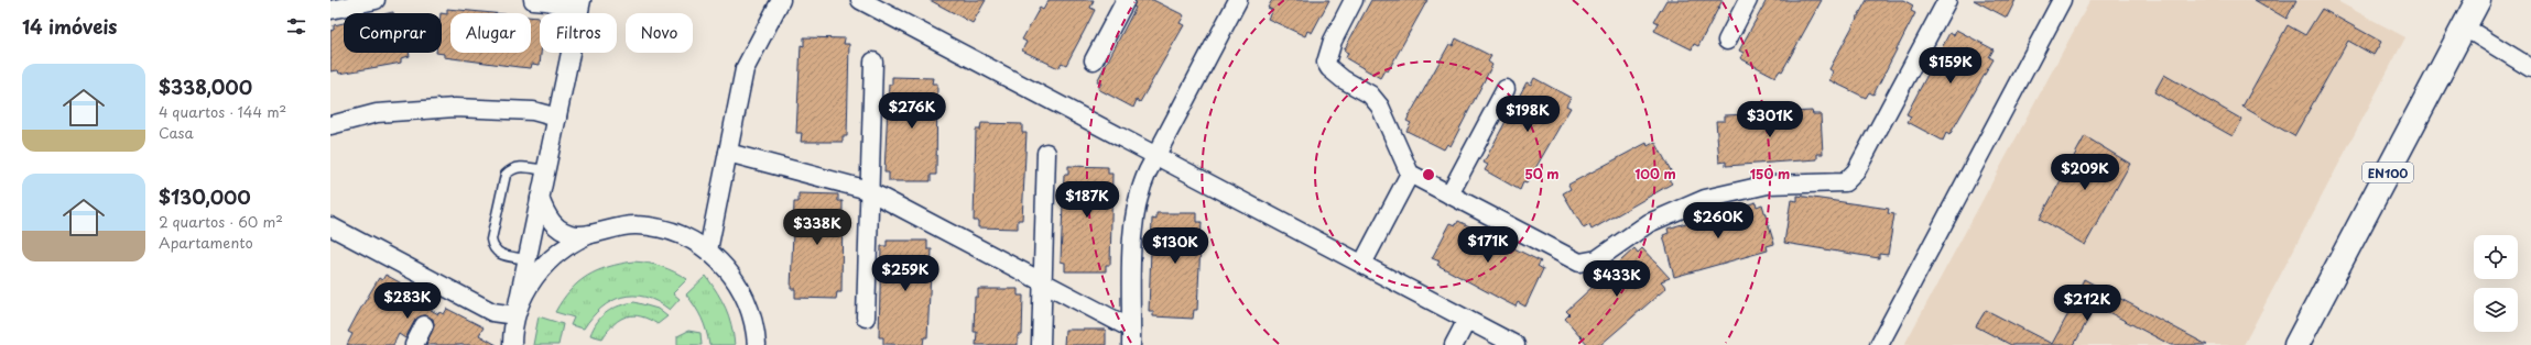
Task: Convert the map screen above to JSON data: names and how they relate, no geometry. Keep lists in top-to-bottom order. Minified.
{"streets":{"highway":["EN100"]},"page":{"heading":"14 imóveis","chip":["Comprar","Alugar","Filtros","Novo"],"price":["$159K","$276K","$198K","$301K","$209K","$187K","$260K","$338K","$171K","$130K","$259K","$433K","$283K","$212K"],"list":[{"name":"$338,000","note":"4 quartos · 144 m² · Casa"},{"name":"$130,000","note":"2 quartos · 60 m² · Apartamento"}]},"rings":["50 m","100 m","150 m"]}
